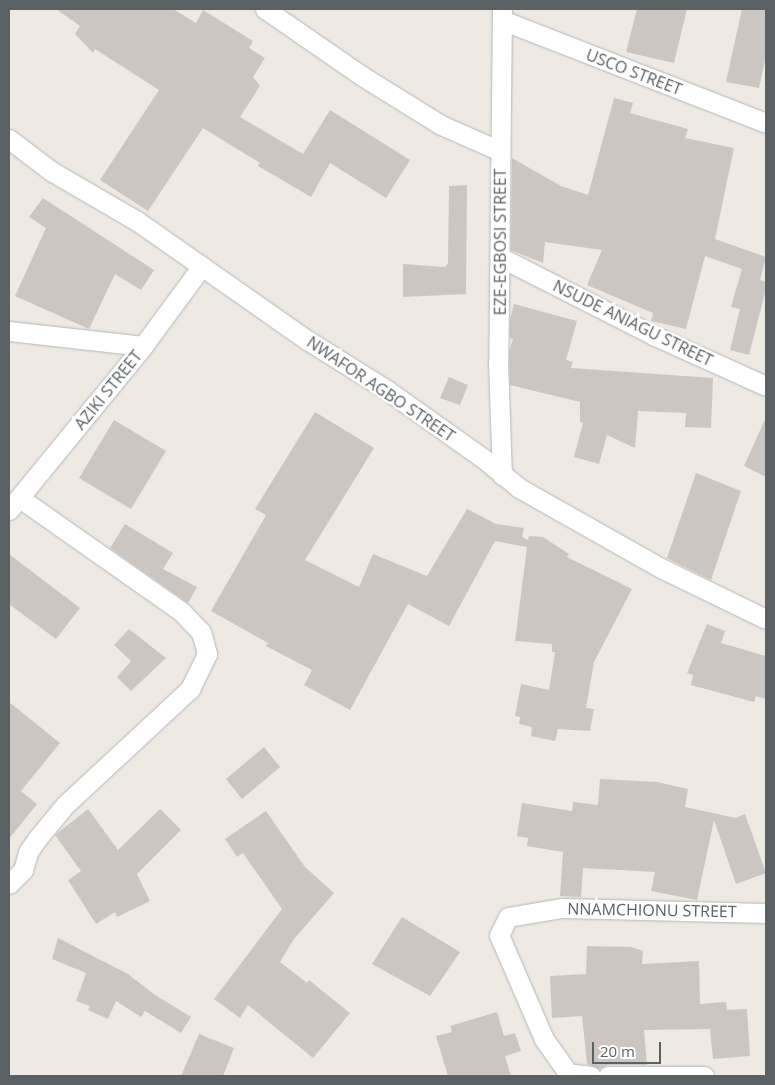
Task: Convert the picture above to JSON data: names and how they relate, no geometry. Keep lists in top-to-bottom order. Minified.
{"streets":{"street":["USCO STREET","EZE-EGBOSI STREET","NSUDE ANIAGU STREET","NWAFOR AGBO STREET","AZIKI STREET","NNAMCHIONU STREET"]},"crossings":[["USCO STREET","EZE-EGBOSI STREET"],["EZE-EGBOSI STREET","NSUDE ANIAGU STREET"],["EZE-EGBOSI STREET","NWAFOR AGBO STREET"],["NWAFOR AGBO STREET","AZIKI STREET"]],"scale_bar":"20 m"}
